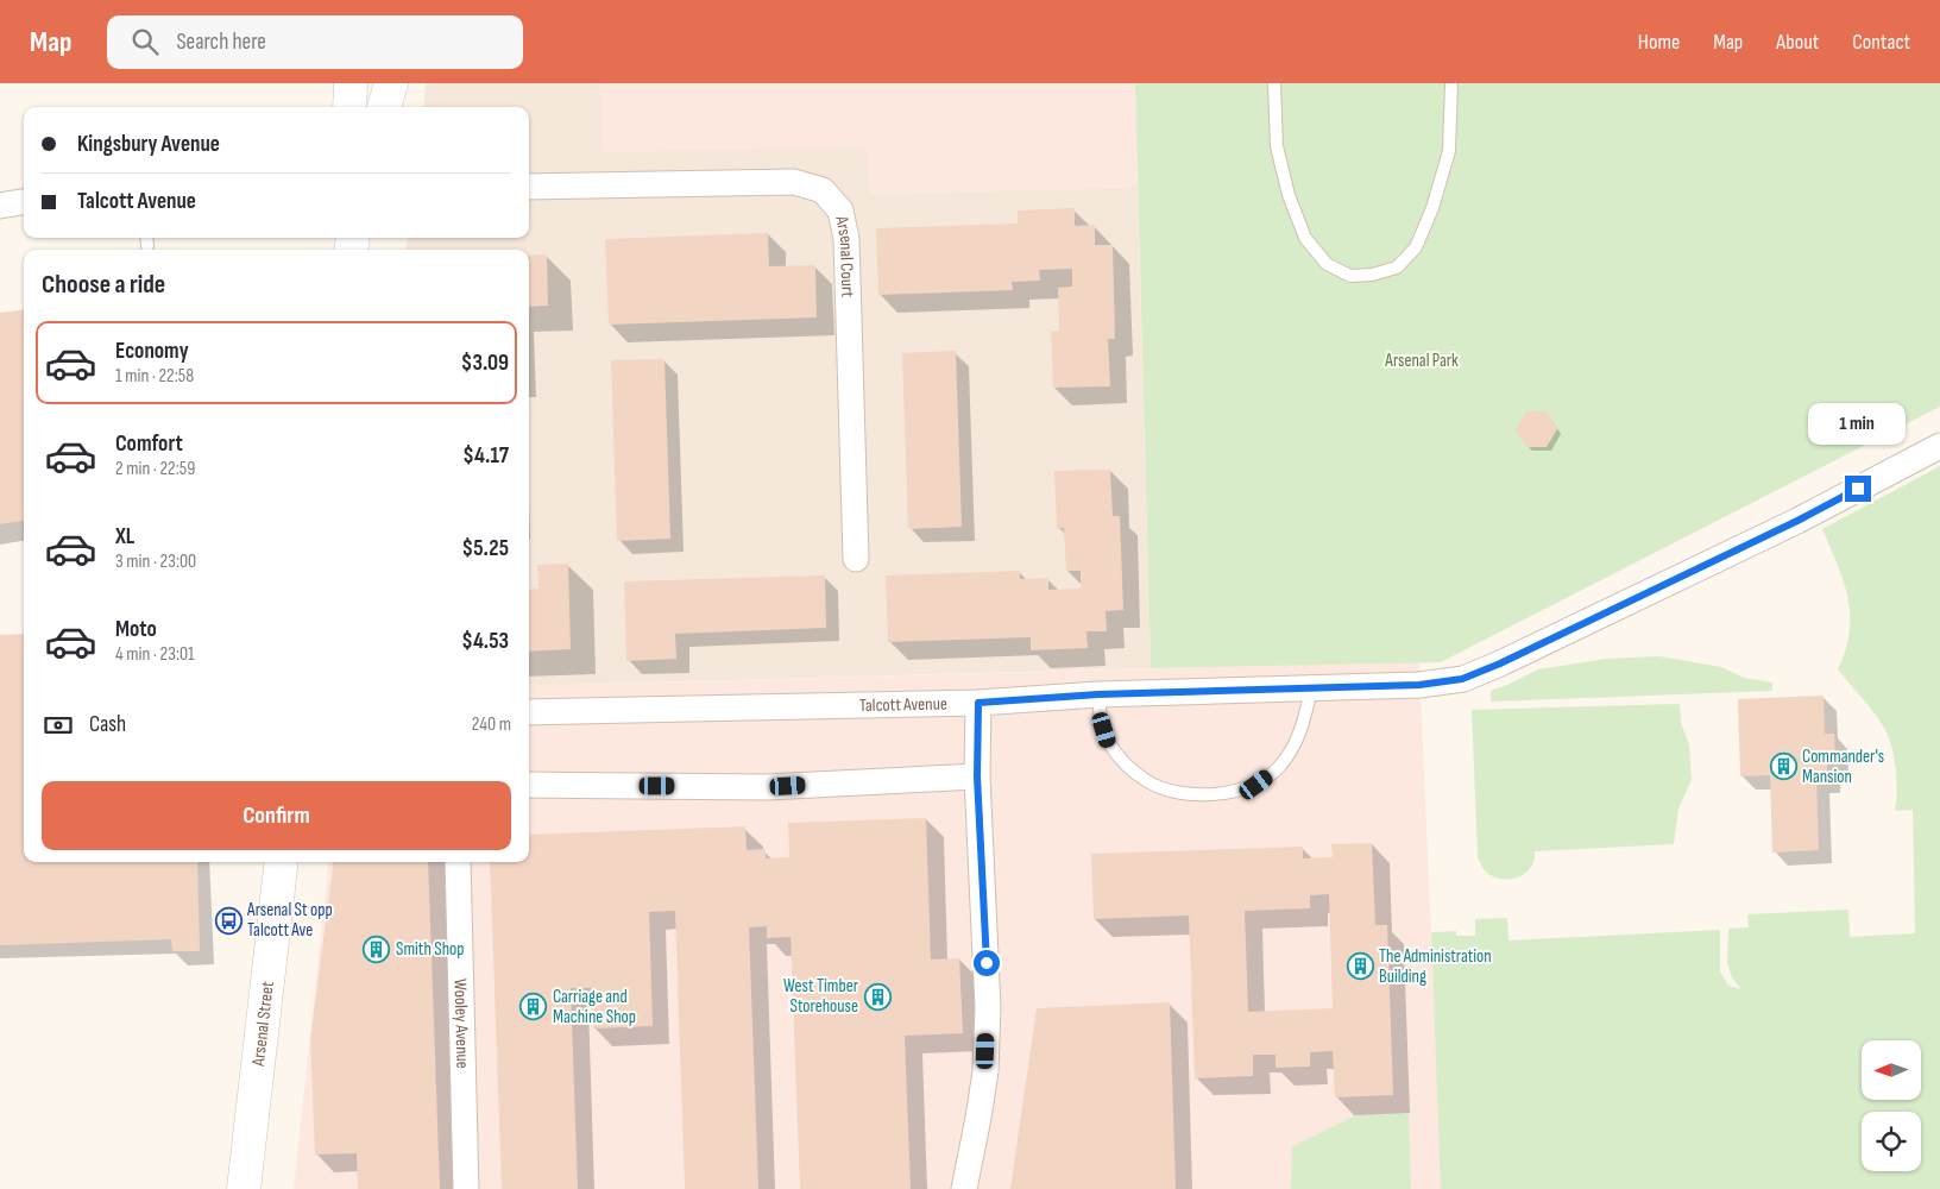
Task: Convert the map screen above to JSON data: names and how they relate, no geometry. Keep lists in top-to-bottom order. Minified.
{"streets":{"main road":["Arsenal Street"],"street":["Arsenal Court","Talcott Avenue","Wooley Avenue"]},"parks":["Arsenal Park"],"places":{"building":["Commander's Mansion","Smith Shop","The Administration Building","West Timber Storehouse","Carriage and Machine Shop"],"bus stop":["Arsenal St opp Talcott Ave"]},"north":"left","page":{"header":"Map","search":"Search here","nav":["Home","Map","About","Contact"],"banner":["Kingsbury Avenue","Talcott Avenue"],"heading":"Choose a ride","list":[{"name":"Economy","note":"1 min · 22:58","value":"$3.09"},{"name":"Comfort","note":"2 min · 22:59","value":"$4.17"},{"name":"XL","note":"3 min · 23:00","value":"$5.25"},{"name":"Moto","note":"4 min · 23:01","value":"$4.53"}],"bubble":"1 min","pay":["Cash","240 m"],"buttons":"Confirm"}}
